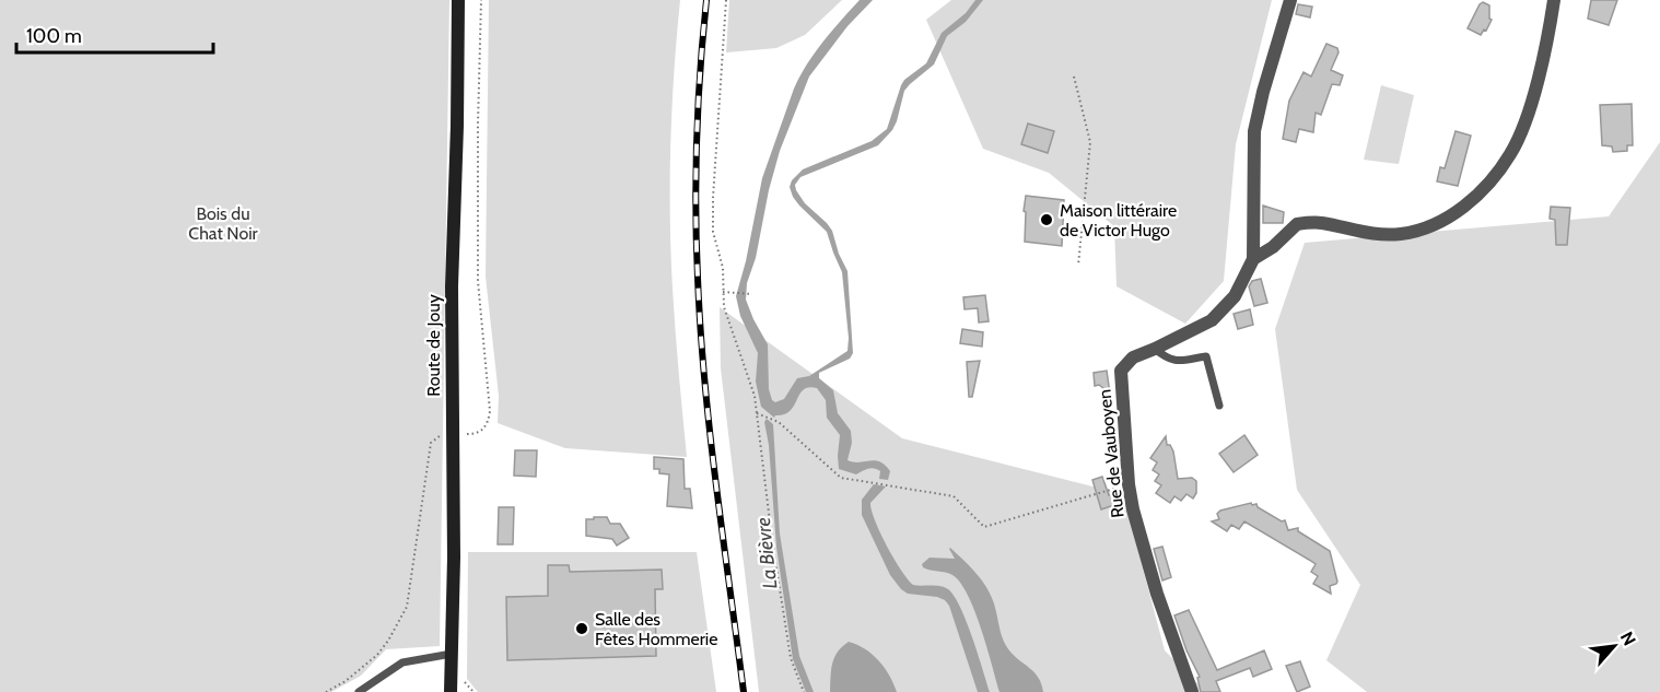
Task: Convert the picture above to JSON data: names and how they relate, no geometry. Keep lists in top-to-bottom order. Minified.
{"streets":{"main road":["Route de Jouy"],"street":["Rue de Vauboyen"]},"water":["La Bièvre"],"parks":["Bois du Chat Noir"],"places":["Maison littéraire de Victor Hugo","Salle des Fêtes Hommerie"],"scale_bar":"100 m","north":"top right"}
